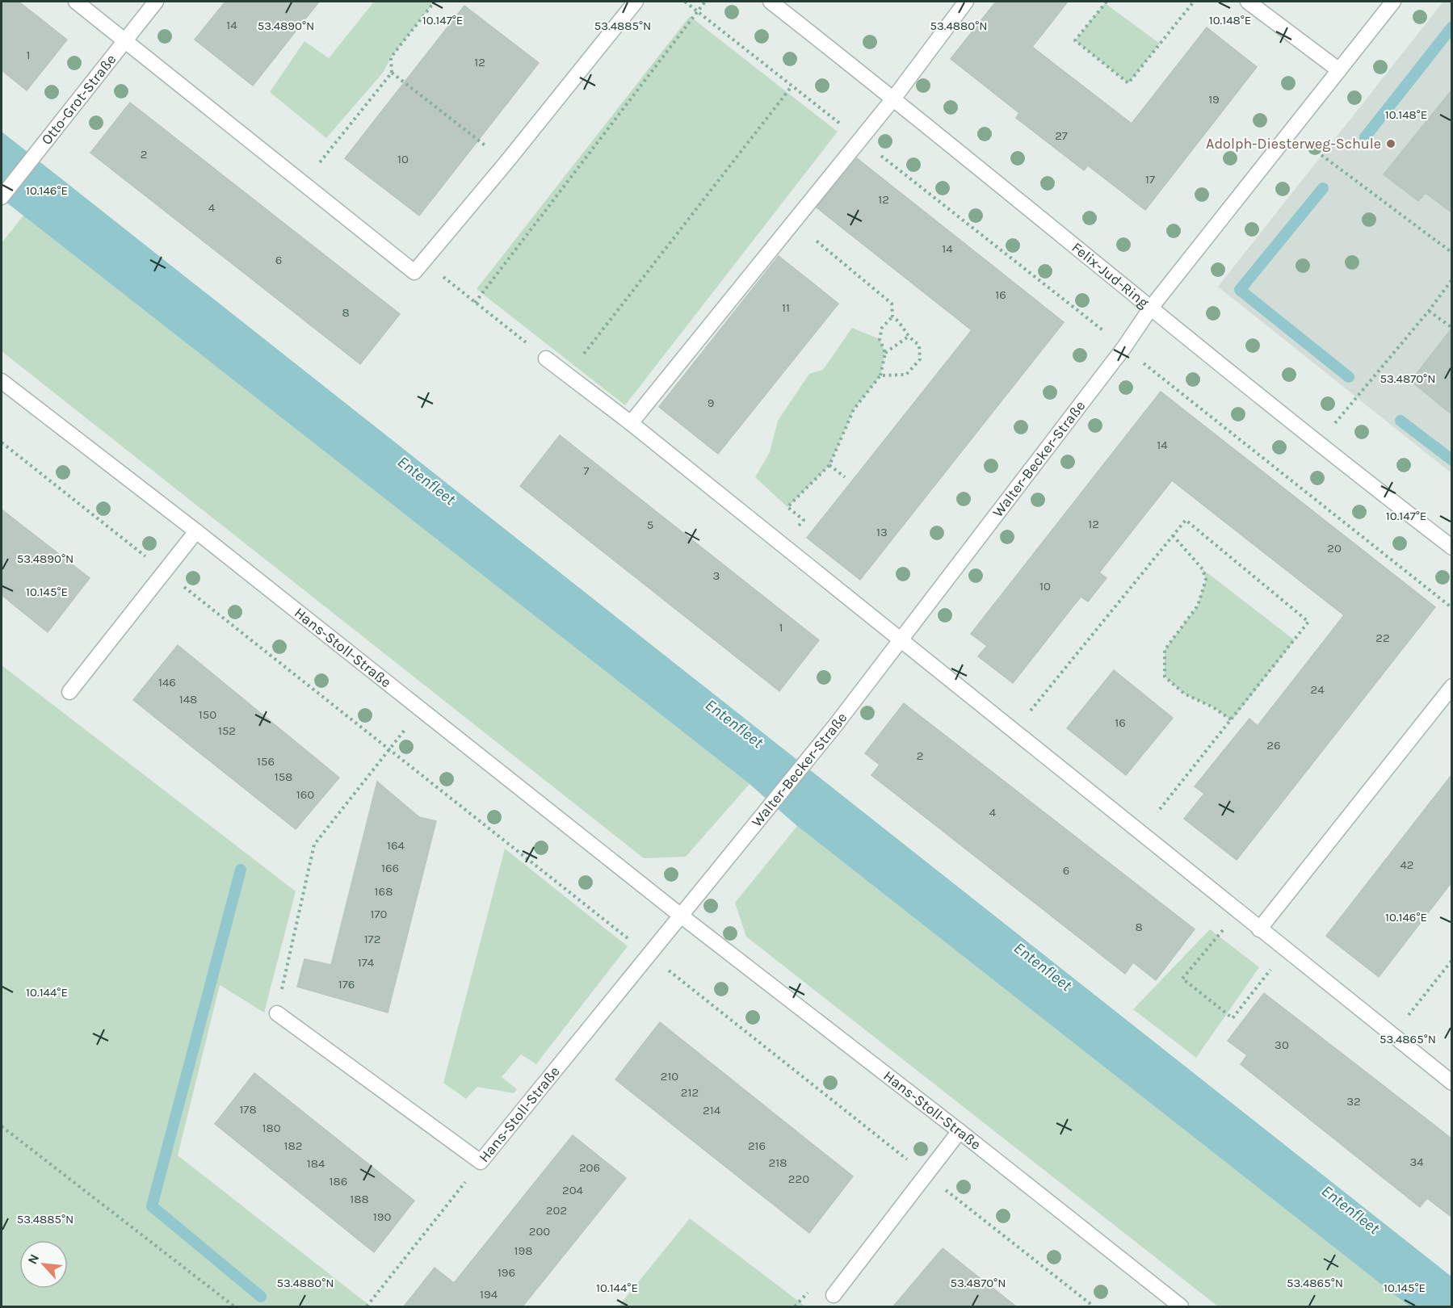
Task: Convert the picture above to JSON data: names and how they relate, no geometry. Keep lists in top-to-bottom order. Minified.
{"streets":{"street":["Otto-Grot-Straße","Felix-Jud-Ring","Walter-Becker-Straße","Hans-Stoll-Straße"]},"crossings":[["Felix-Jud-Ring","Walter-Becker-Straße"],["Walter-Becker-Straße","Hans-Stoll-Straße"]],"water":["Entenfleet"],"places":["Adolph-Diesterweg-Schule"],"house_numbers":["14","1","12","19","27","2","10","17","12","4","14","6","16","11","8","9","14","7","12","5","13","20","3","10","1","22","146","24","148","150","16","152","26","2","156","158","160","4","164","42","166","6","168","170","8","172","174","176","30","210","212","32","178","214","180","182","216","34","218","184","206","220","186","204","188","202","190","200","198","196","194"],"north":"top left","coordinates":["10.147°E","10.148°E","53.4890°N","53.4885°N","53.4880°N","10.146°E","53.4870°N","10.145°E","10.144°E","53.4865°N"]}
